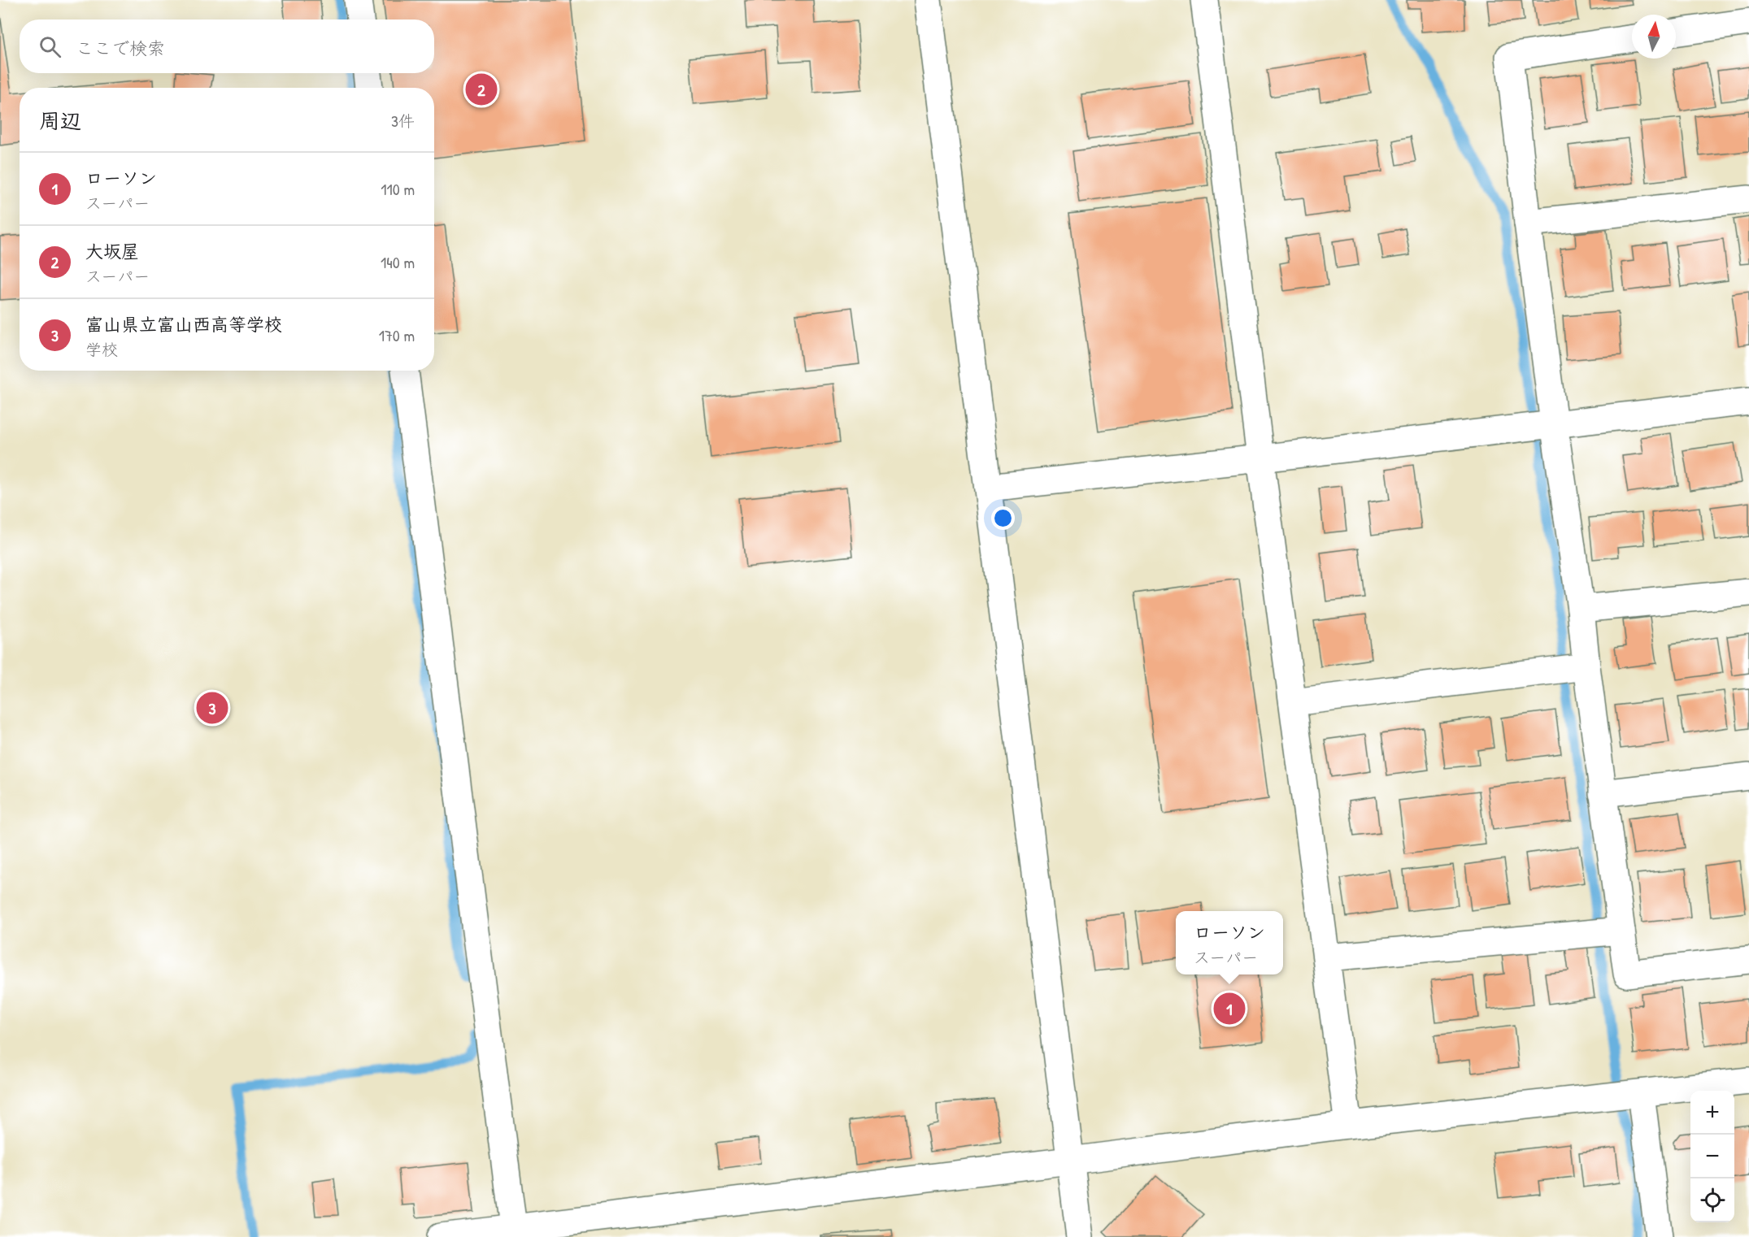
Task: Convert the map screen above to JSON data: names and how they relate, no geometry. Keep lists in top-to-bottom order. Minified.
{"north":"top","page":{"search":"ここで検索","pins":["2","3","1"],"heading":["周辺","3件"],"list":[{"mark":"1","name":"ローソン","note":"スーパー","value":"110 m"},{"mark":"2","name":"大坂屋","note":"スーパー","value":"140 m"},{"mark":"3","name":"富山県立富山西高等学校","note":"学校","value":"170 m"}],"popup":["ローソン","スーパー"],"map_buttons":["+","−"]}}
